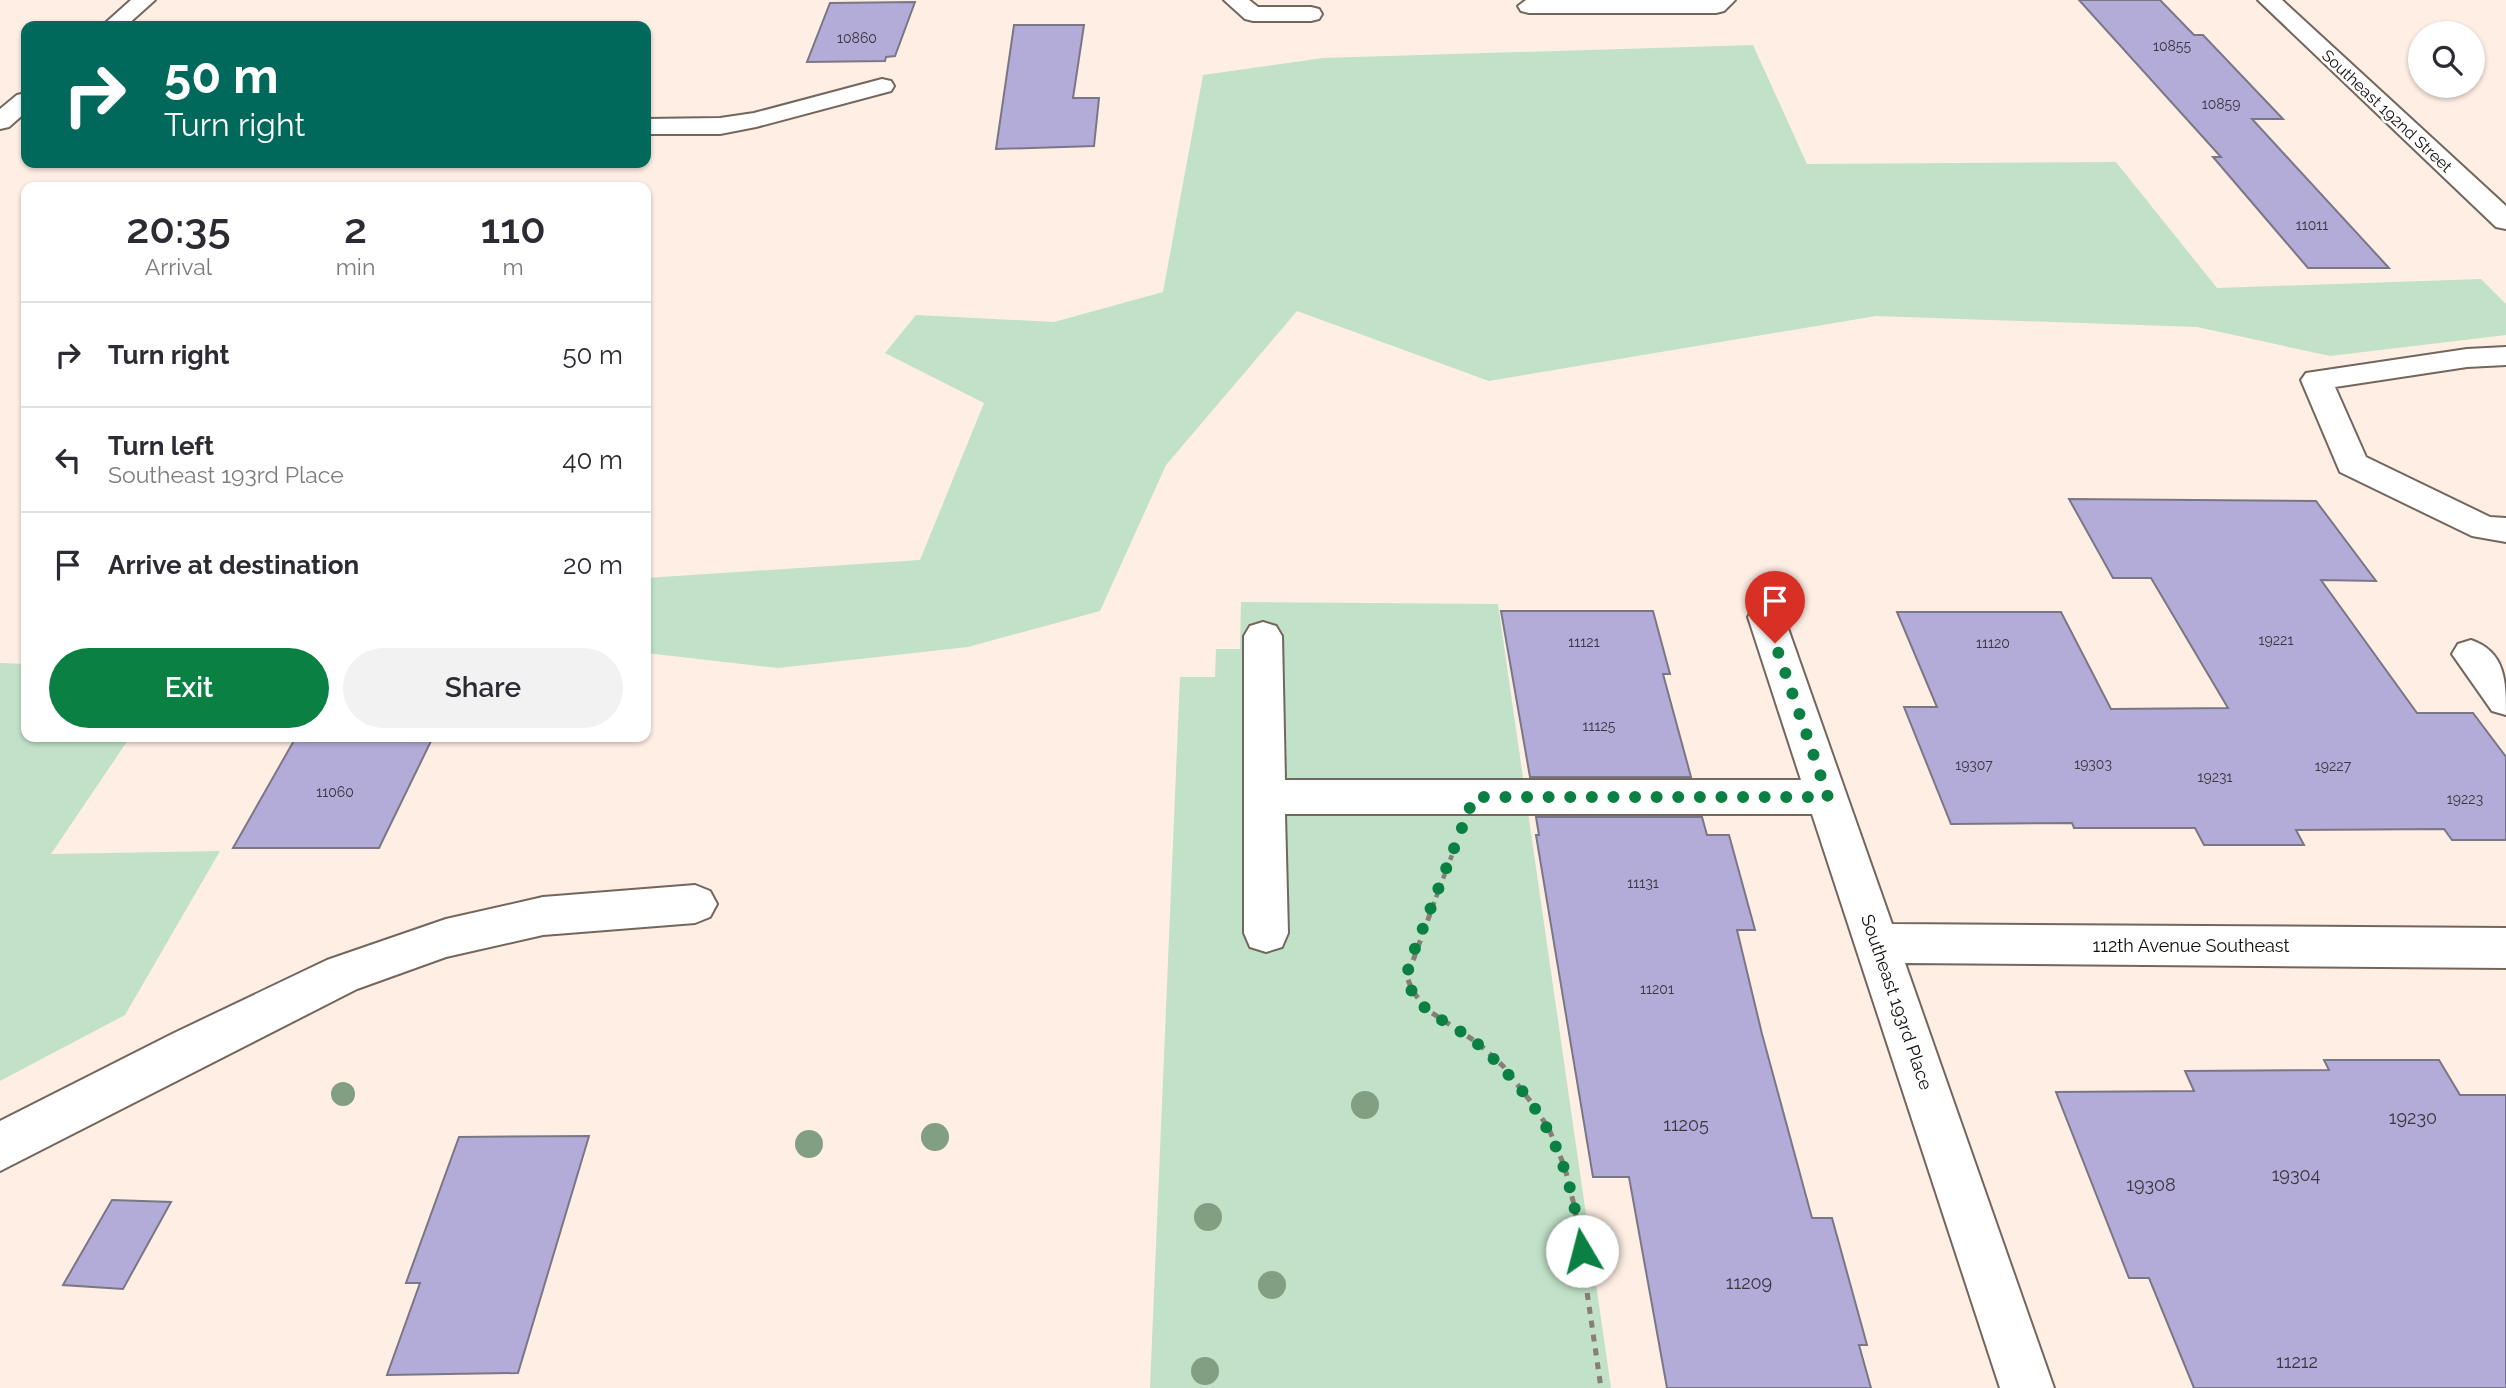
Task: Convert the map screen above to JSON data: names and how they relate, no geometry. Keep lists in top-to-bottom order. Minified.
{"streets":{"street":["Southeast 192nd Street","112th Avenue Southeast","Southeast 193rd Place"]},"crossings":[["112th Avenue Southeast","Southeast 193rd Place"]],"house_numbers":["10860","10855","10859","11011","19221","11121","11120","11125","19303","19307","19227","19231","11060","19223","11131","11201","19230","11205","19304","19308","11209","11212"],"page":{"turn":["50 m","Turn right"],"eta":["20:35","Arrival","2","min","110","m"],"list":[{"name":"Turn right","value":"50 m"},{"name":"Turn left","note":"Southeast 193rd Place","value":"40 m"},{"name":"Arrive at destination","value":"20 m"}],"buttons":["Exit","Share"]}}
